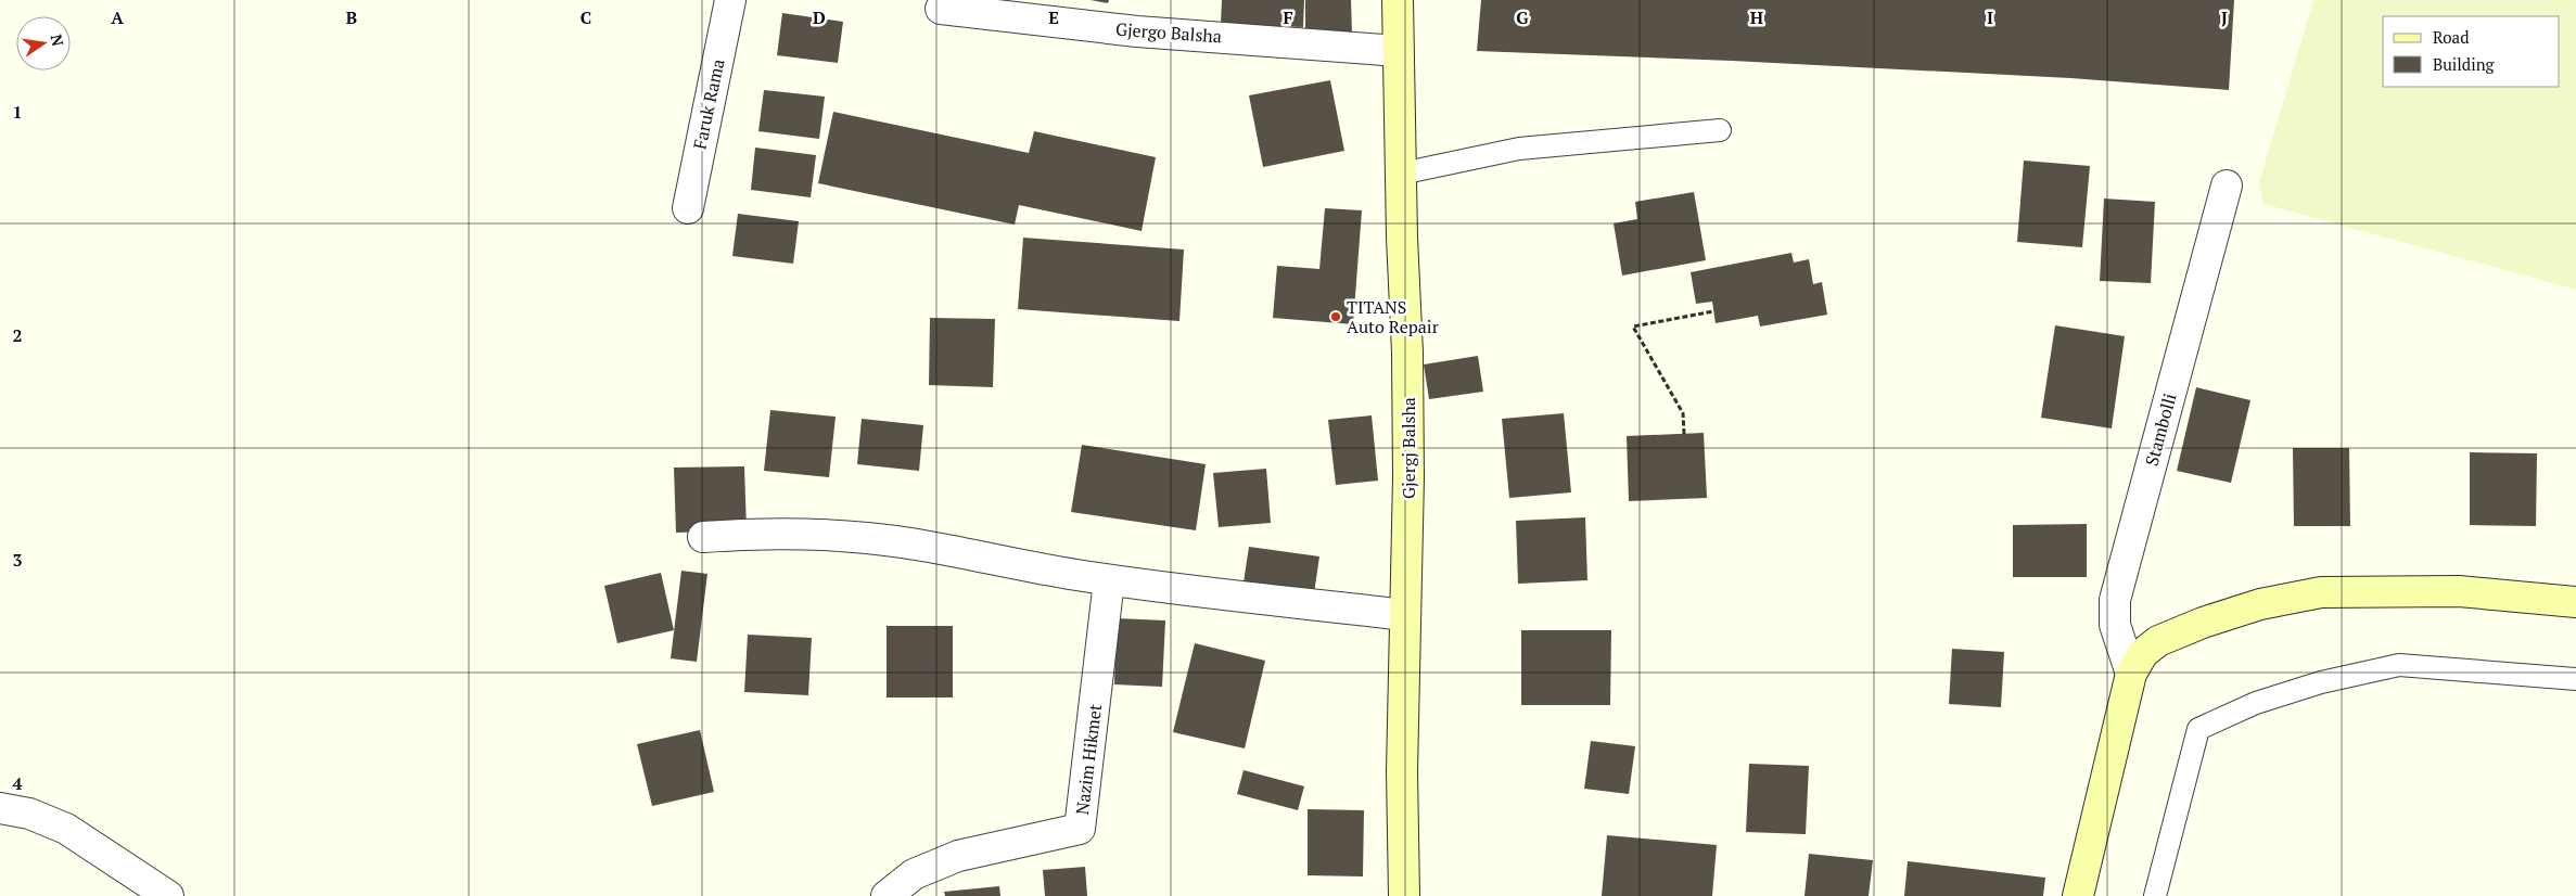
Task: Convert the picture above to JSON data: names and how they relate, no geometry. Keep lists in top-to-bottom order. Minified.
{"streets":{"street":["Gjergo Balsha","Faruk Rama","Stambolli","Gjergj Balsha","Nazim Hikmet"]},"crossings":[["Gjergo Balsha","Gjergj Balsha"]],"places":["TITANS Auto Repair"],"legend":["Road","Building"],"north":"right","grid":{"columns":["A","B","C","D","E","F","G","H","I","J"],"rows":["1","2","3","4"]}}
